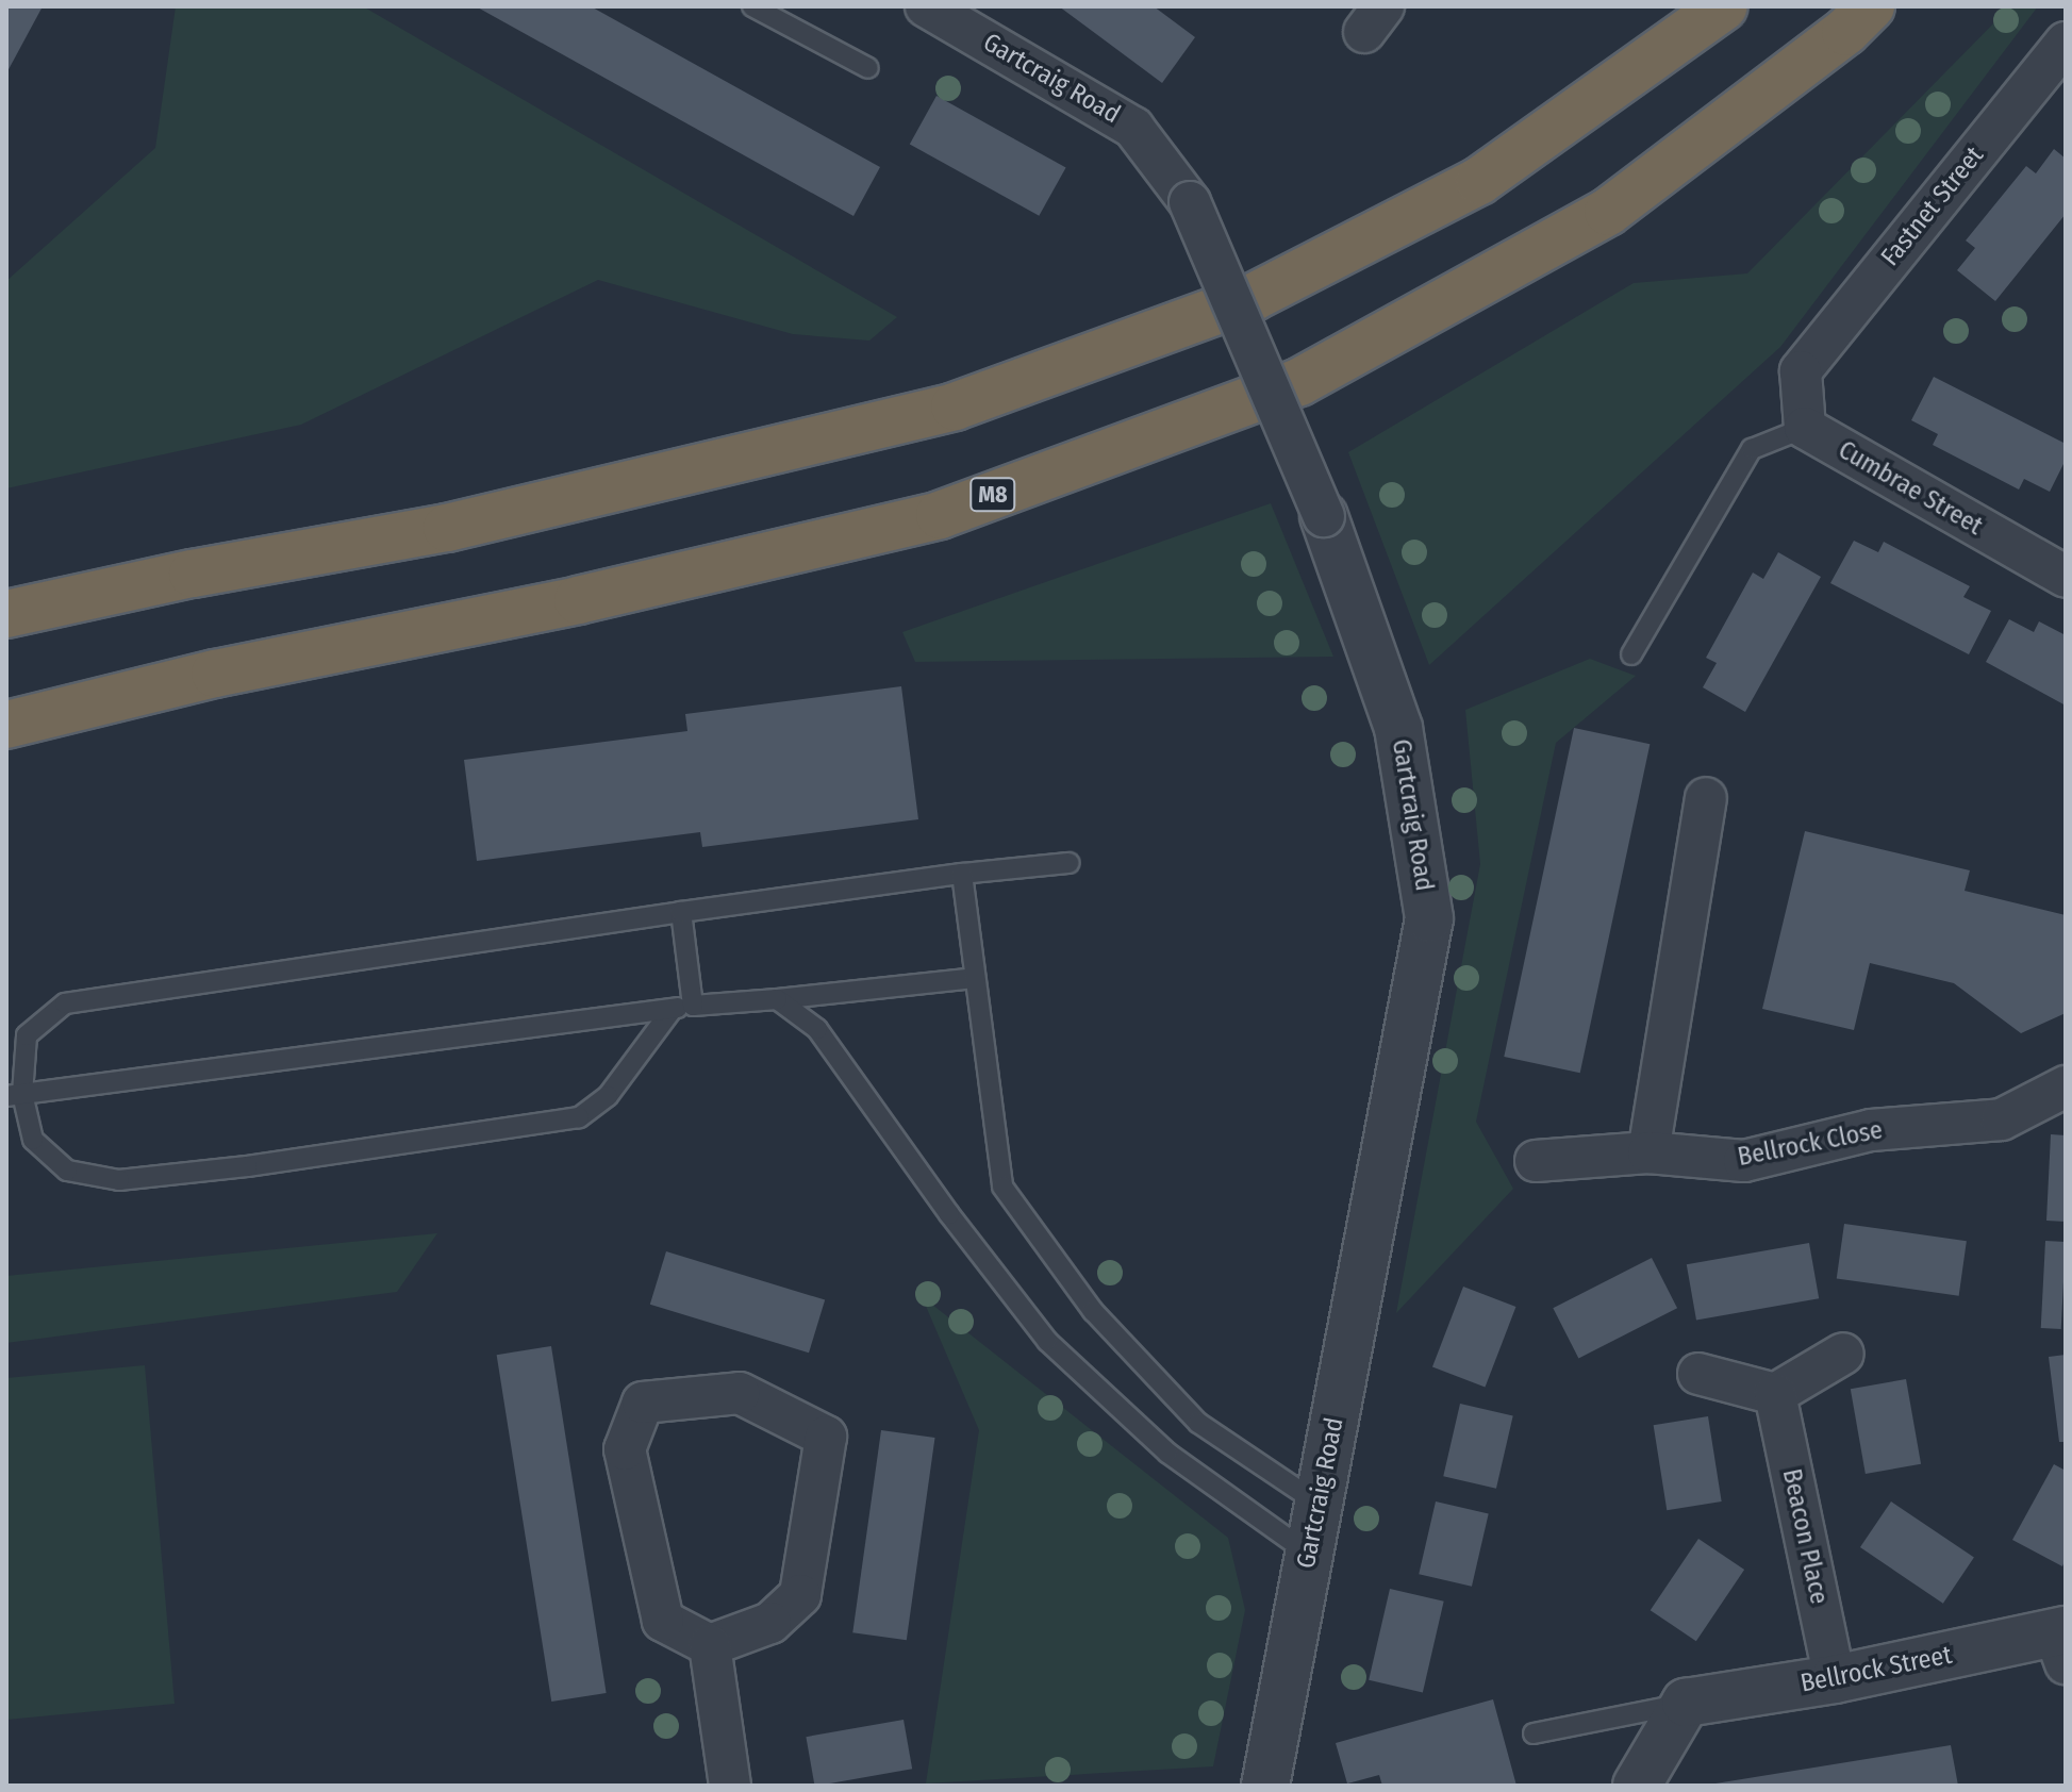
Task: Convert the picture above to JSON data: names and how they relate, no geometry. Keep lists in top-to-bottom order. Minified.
{"streets":{"highway":["M8"],"street":["Gartcraig Road","Fastnet Street","Cumbrae Street","Bellrock Close","Beacon Place","Bellrock Street"]},"crossings":[["Fastnet Street","Cumbrae Street"],["Beacon Place","Bellrock Street"]]}
